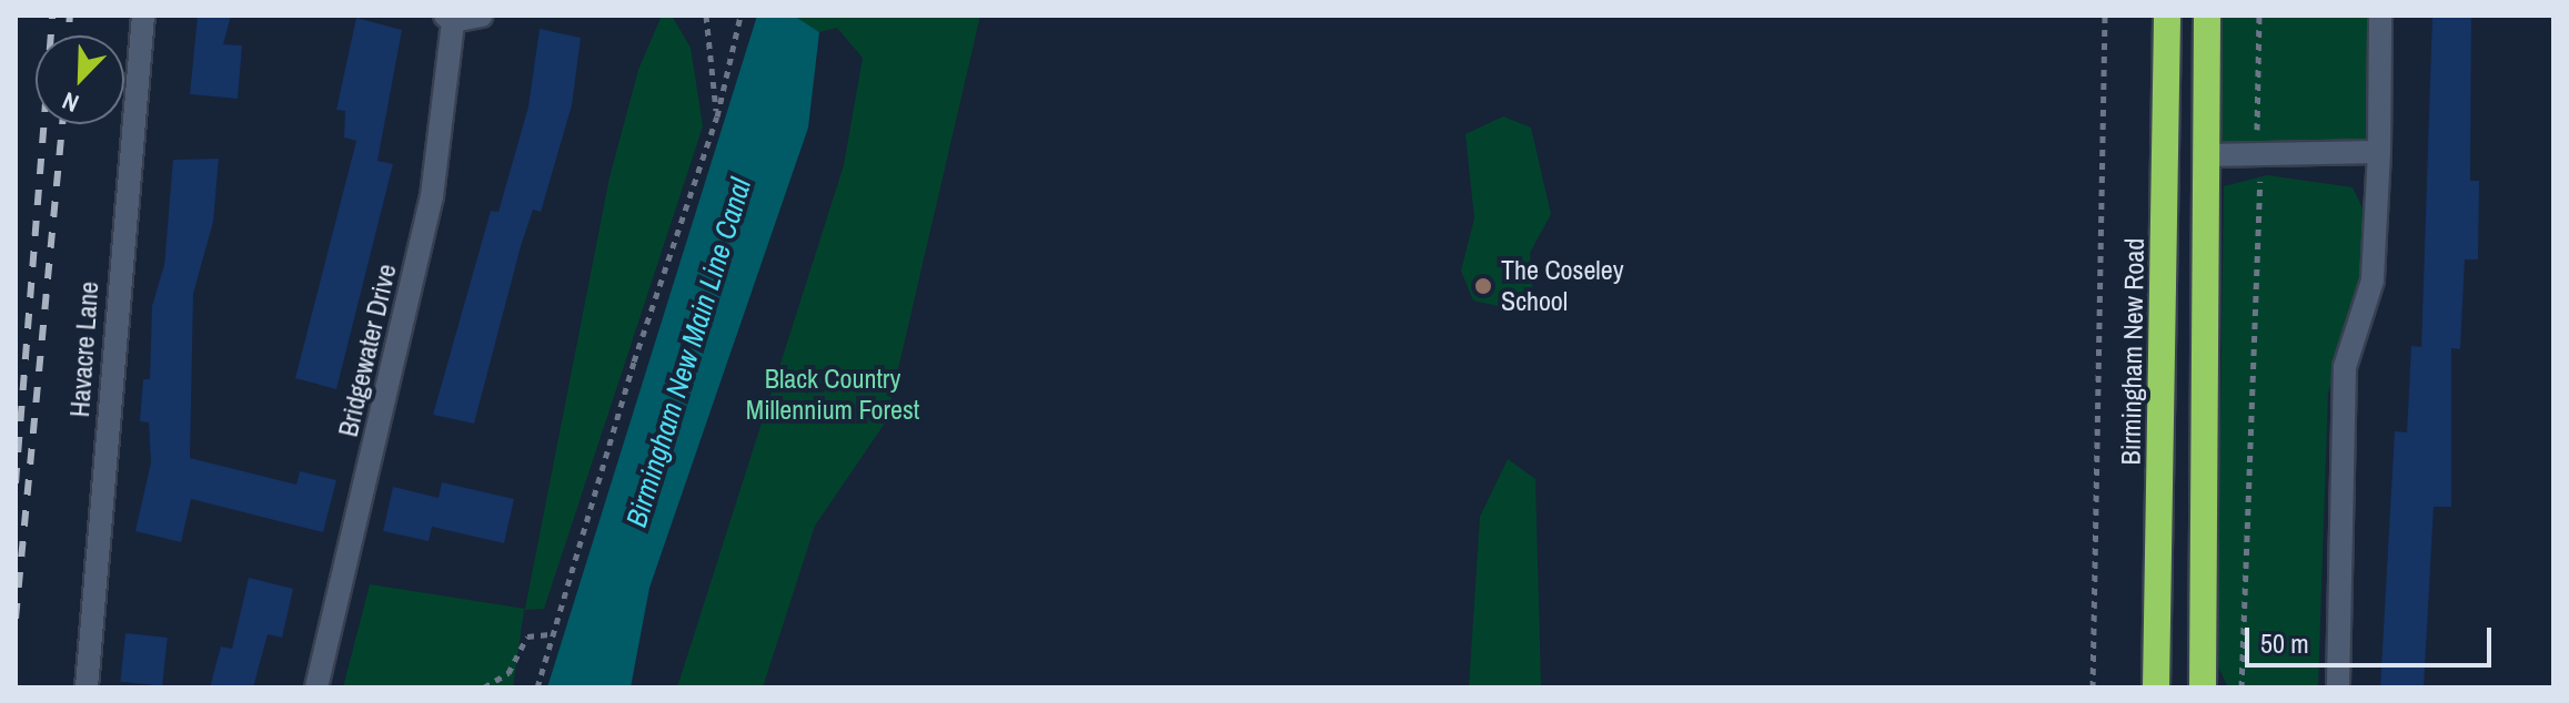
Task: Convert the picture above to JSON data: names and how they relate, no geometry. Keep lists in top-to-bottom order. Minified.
{"streets":{"highway":["Birmingham New Road"],"street":["Havacre Lane","Bridgewater Drive"]},"water":["Birmingham New Main Line Canal"],"parks":["Black Country Millennium Forest"],"places":["The Coseley School"],"scale_bar":"50 m","north":"bottom left"}
